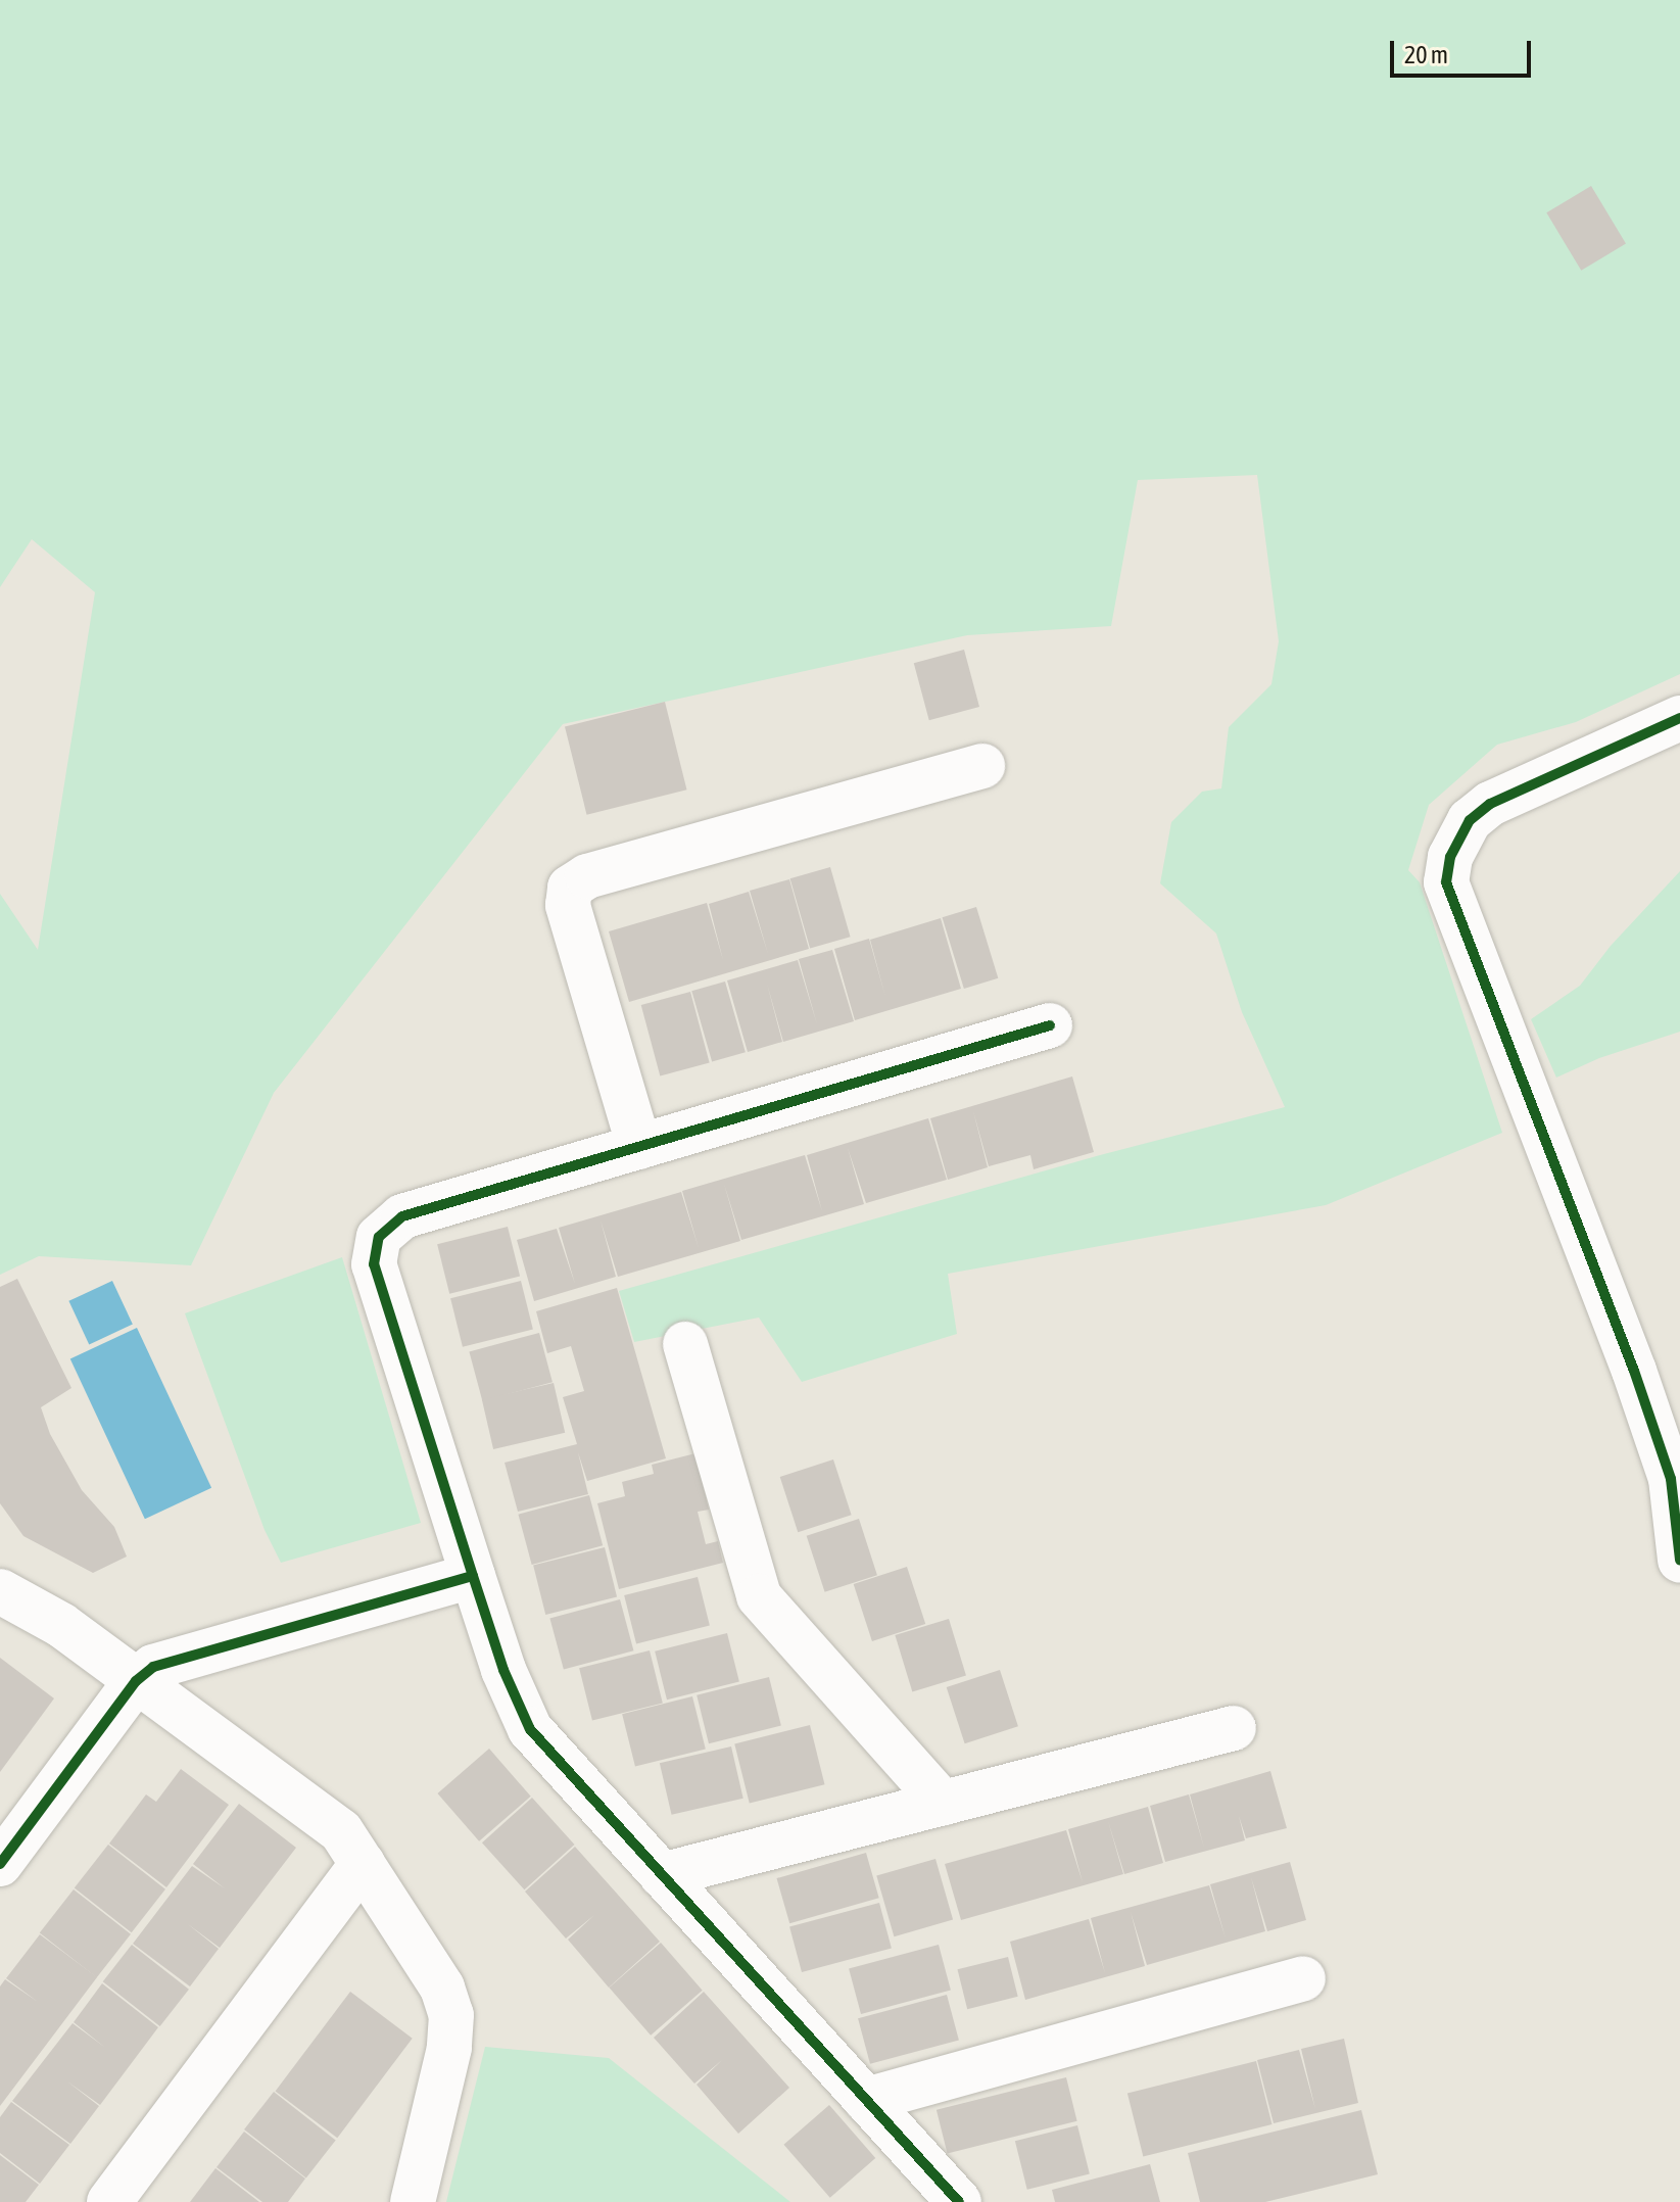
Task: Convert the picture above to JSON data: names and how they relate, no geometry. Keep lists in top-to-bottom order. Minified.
{"scale_bar":"20 m"}
